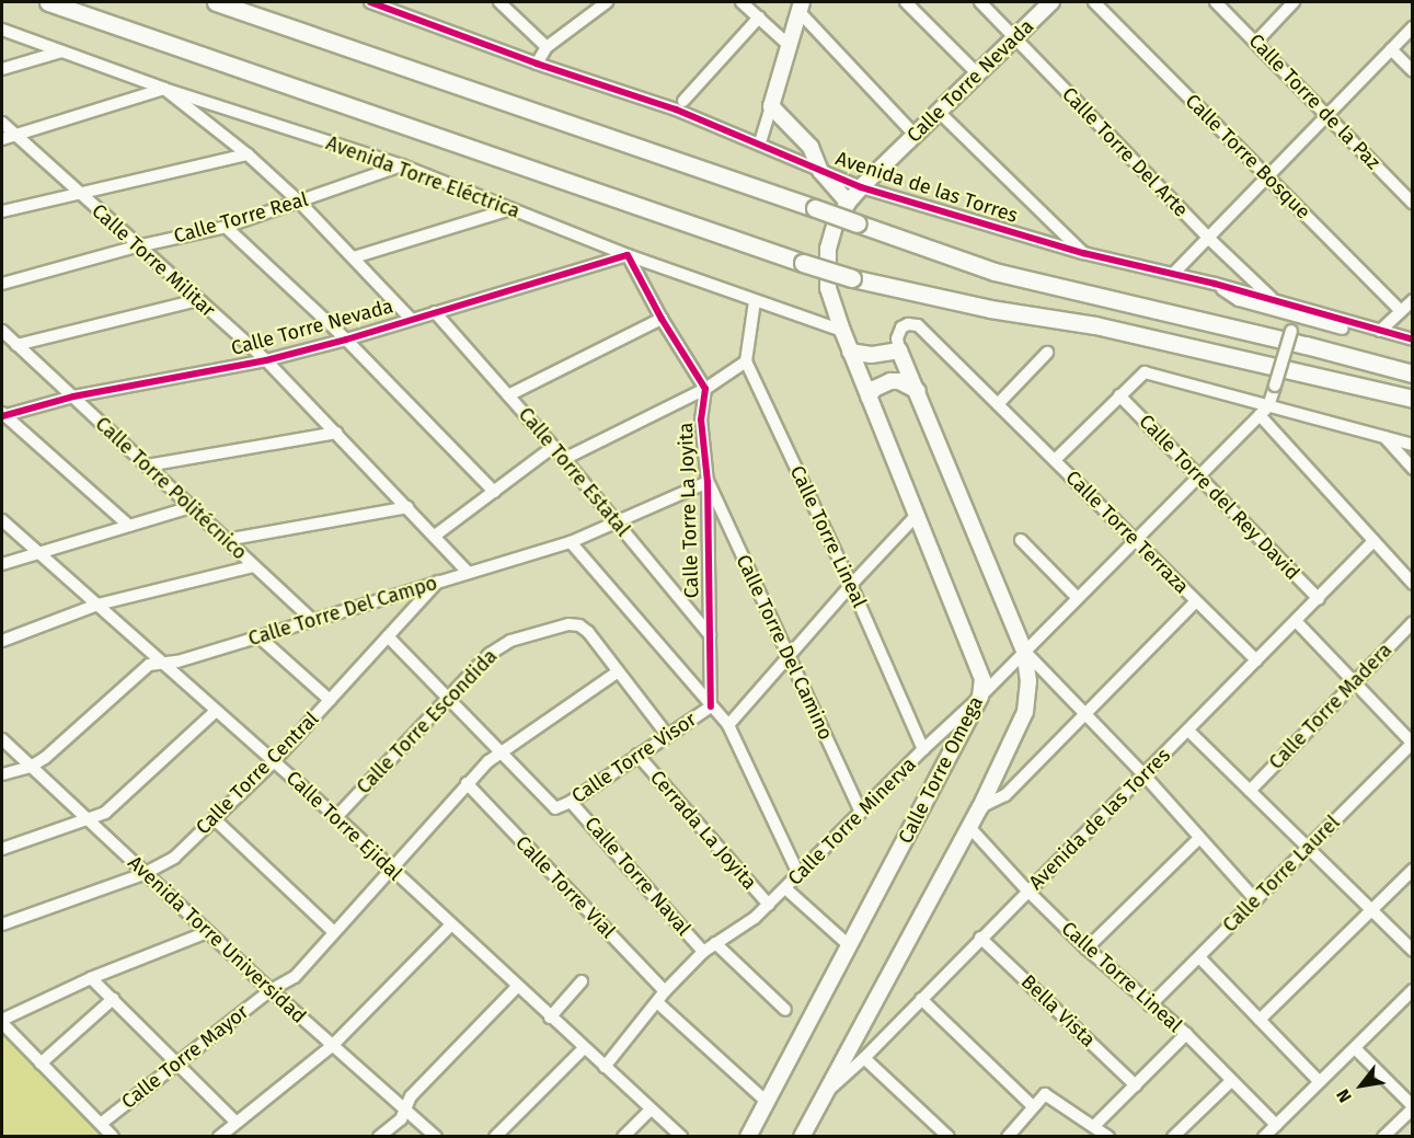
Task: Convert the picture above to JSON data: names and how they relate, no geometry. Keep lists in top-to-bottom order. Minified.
{"streets":{"main road":["Calle Torre Nevada","Calle Torre Omega"],"street":["Calle Torre de la Paz","Calle Torre Del Arte","Calle Torre Bosque","Avenida Torre Eléctrica","Avenida de las Torres","Calle Torre Real","Calle Torre Militar","Calle Torre Estatal","Calle Torre Politécnico","Calle Torre del Rey David","Calle Torre La Joyita","Calle Torre Terraza","Calle Torre Lineal","Calle Torre Del Campo","Calle Torre Del Camino","Calle Torre Madera","Calle Torre Escondida","Calle Torre Visor","Calle Torre Central","Calle Torre Minerva","Calle Torre Ejidal","Cerrada La Joyita","Calle Torre Laurel","Calle Torre Naval","Calle Torre Vial","Avenida Torre Universidad","Bella Vista","Calle Torre Mayor"]},"crossings":[["Calle Torre Nevada","Calle Torre Del Arte"],["Calle Torre Nevada","Avenida Torre Eléctrica"],["Calle Torre Nevada","Avenida de las Torres"],["Calle Torre Nevada","Calle Torre Militar"],["Calle Torre Nevada","Calle Torre Estatal"],["Calle Torre Nevada","Calle Torre Politécnico"],["Calle Torre Nevada","Calle Torre Omega"],["Calle Torre Del Arte","Avenida de las Torres"],["Avenida Torre Eléctrica","Calle Torre Real"],["Avenida Torre Eléctrica","Calle Torre Omega"],["Avenida de las Torres","Calle Torre del Rey David"],["Avenida de las Torres","Calle Torre Terraza"],["Avenida de las Torres","Calle Torre Lineal"],["Avenida de las Torres","Bella Vista"],["Calle Torre Real","Calle Torre Militar"],["Calle Torre Militar","Calle Torre Del Campo"],["Calle Torre Estatal","Calle Torre La Joyita"],["Calle Torre Estatal","Calle Torre Del Campo"],["Calle Torre Politécnico","Calle Torre Del Campo"],["Calle Torre del Rey David","Calle Torre Minerva"],["Calle Torre La Joyita","Calle Torre Del Campo"],["Calle Torre La Joyita","Calle Torre Del Camino"],["Calle Torre La Joyita","Calle Torre Visor"],["Calle Torre Terraza","Calle Torre Minerva"],["Calle Torre Lineal","Calle Torre Visor"],["Calle Torre Lineal","Calle Torre Minerva"],["Calle Torre Lineal","Calle Torre Laurel"],["Calle Torre Del Campo","Calle Torre Del Camino"],["Calle Torre Del Campo","Calle Torre Central"],["Calle Torre Del Campo","Calle Torre Ejidal"],["Calle Torre Del Campo","Avenida Torre Universidad"],["Calle Torre Del Camino","Calle Torre Visor"],["Calle Torre Del Camino","Calle Torre Minerva"],["Calle Torre Escondida","Calle Torre Visor"],["Calle Torre Escondida","Calle Torre Ejidal"],["Calle Torre Escondida","Calle Torre Mayor"],["Calle Torre Visor","Calle Torre Omega"],["Calle Torre Visor","Cerrada La Joyita"],["Calle Torre Visor","Calle Torre Naval"],["Calle Torre Visor","Calle Torre Mayor"],["Calle Torre Omega","Calle Torre Minerva"],["Calle Torre Omega","Calle Torre Vial"],["Calle Torre Central","Calle Torre Ejidal"],["Calle Torre Central","Avenida Torre Universidad"],["Calle Torre Minerva","Calle Torre Ejidal"],["Calle Torre Minerva","Cerrada La Joyita"],["Calle Torre Minerva","Calle Torre Naval"],["Calle Torre Minerva","Calle Torre Vial"],["Calle Torre Ejidal","Calle Torre Mayor"],["Calle Torre Vial","Calle Torre Mayor"],["Avenida Torre Universidad","Calle Torre Mayor"]],"north":"bottom left"}
